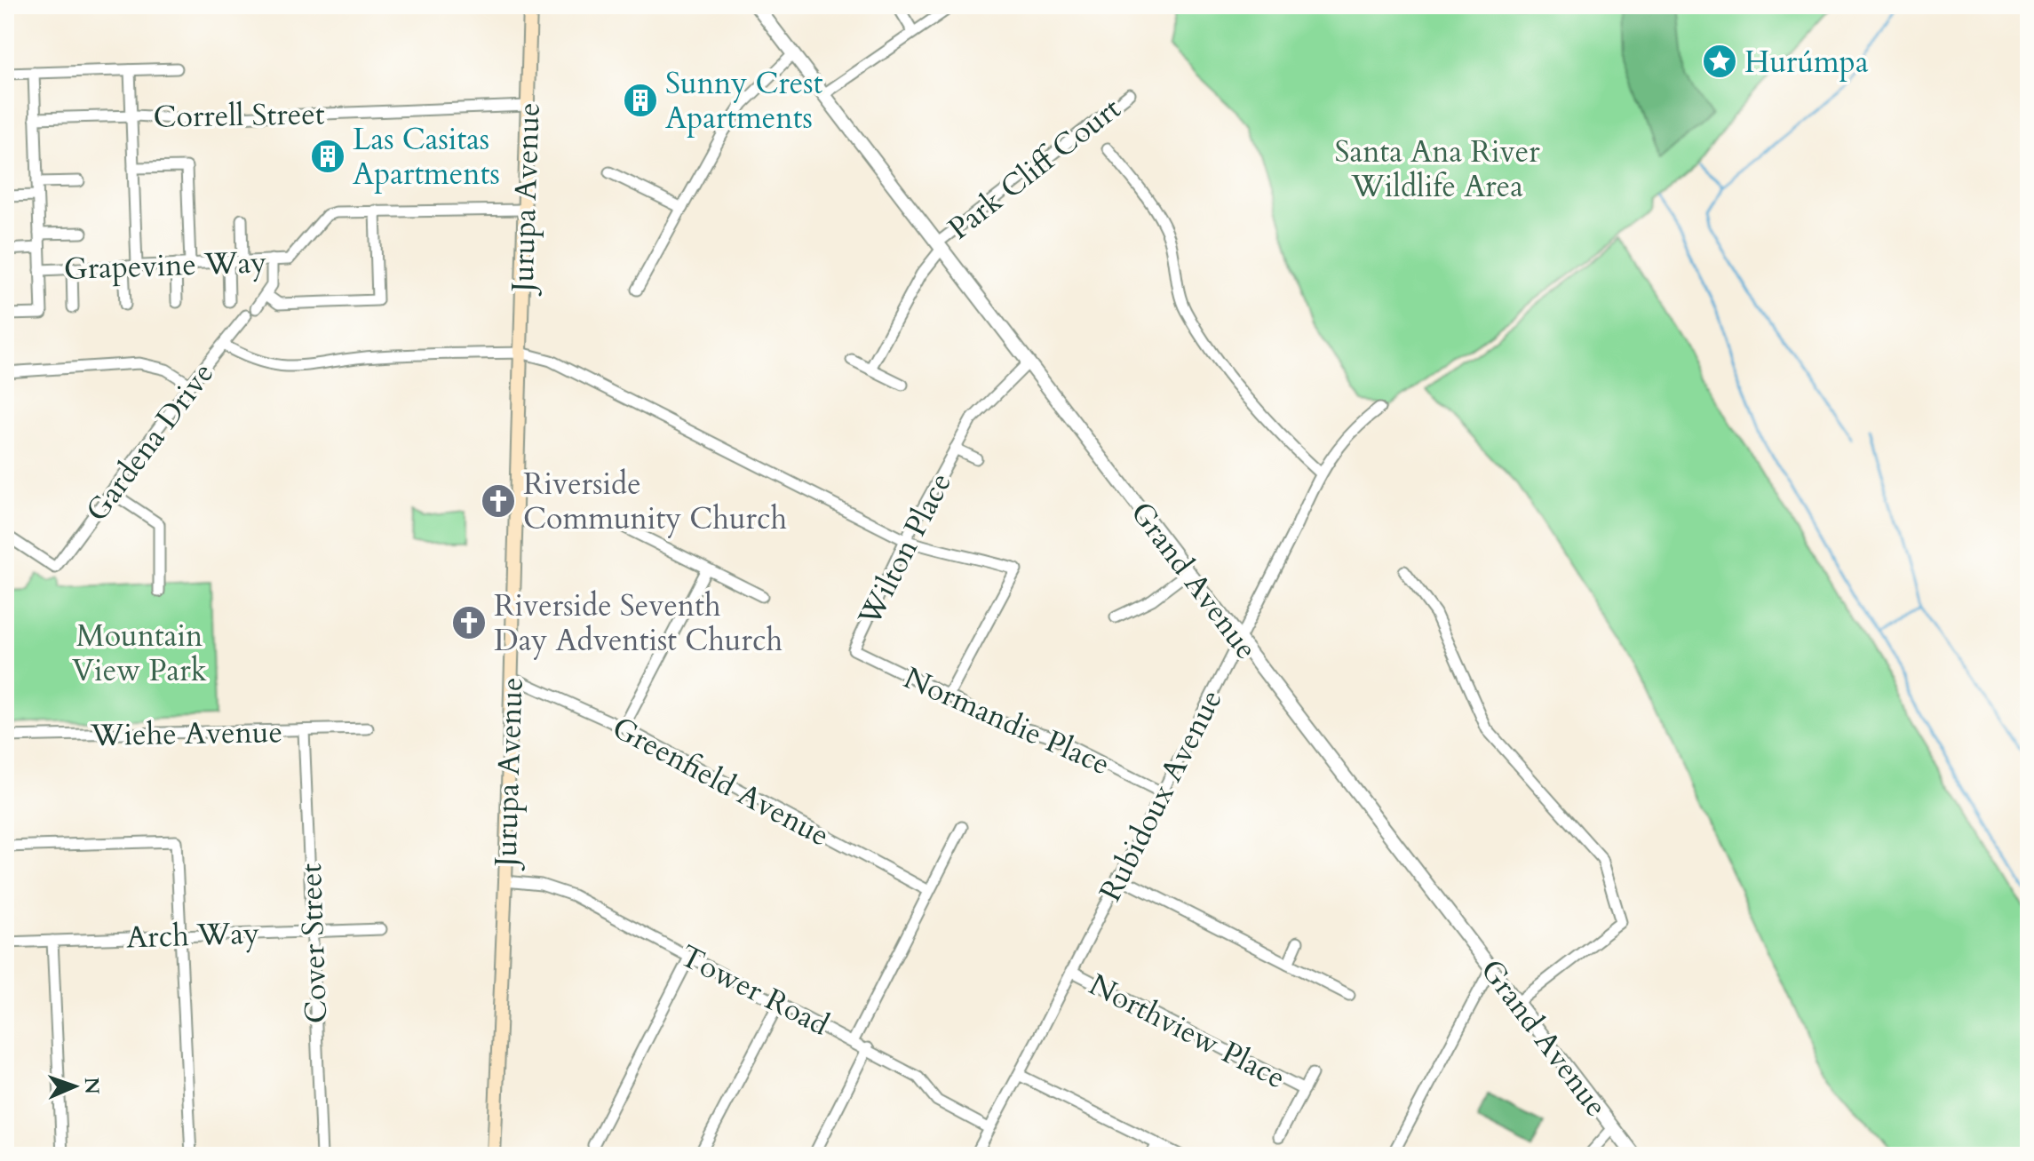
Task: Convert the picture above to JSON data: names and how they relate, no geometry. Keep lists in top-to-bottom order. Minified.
{"streets":{"main road":["Jurupa Avenue"],"street":["Correll Street","Park Cliff Court","Grapevine Way","Gardena Drive","Wilton Place","Grand Avenue","Normandie Place","Wiehe Avenue","Greenfield Avenue","Rubidoux Avenue","Arch Way","Cover Street","Tower Road","Northview Place"]},"crossings":[["Correll Street","Jurupa Avenue"],["Park Cliff Court","Grand Avenue"],["Jurupa Avenue","Grapevine Way"],["Jurupa Avenue","Greenfield Avenue"],["Jurupa Avenue","Tower Road"],["Wilton Place","Grand Avenue"],["Wilton Place","Normandie Place"],["Grand Avenue","Rubidoux Avenue"],["Normandie Place","Rubidoux Avenue"],["Wiehe Avenue","Cover Street"],["Rubidoux Avenue","Tower Road"],["Rubidoux Avenue","Northview Place"],["Arch Way","Cover Street"]],"parks":["Santa Ana River Wildlife Area","Mountain View Park"],"places":{"place":["Hurúmpa"],"building":["Sunny Crest Apartments","Las Casitas Apartments"],"church":["Riverside Community Church","Riverside Seventh Day Adventist Church"]},"north":"right"}
